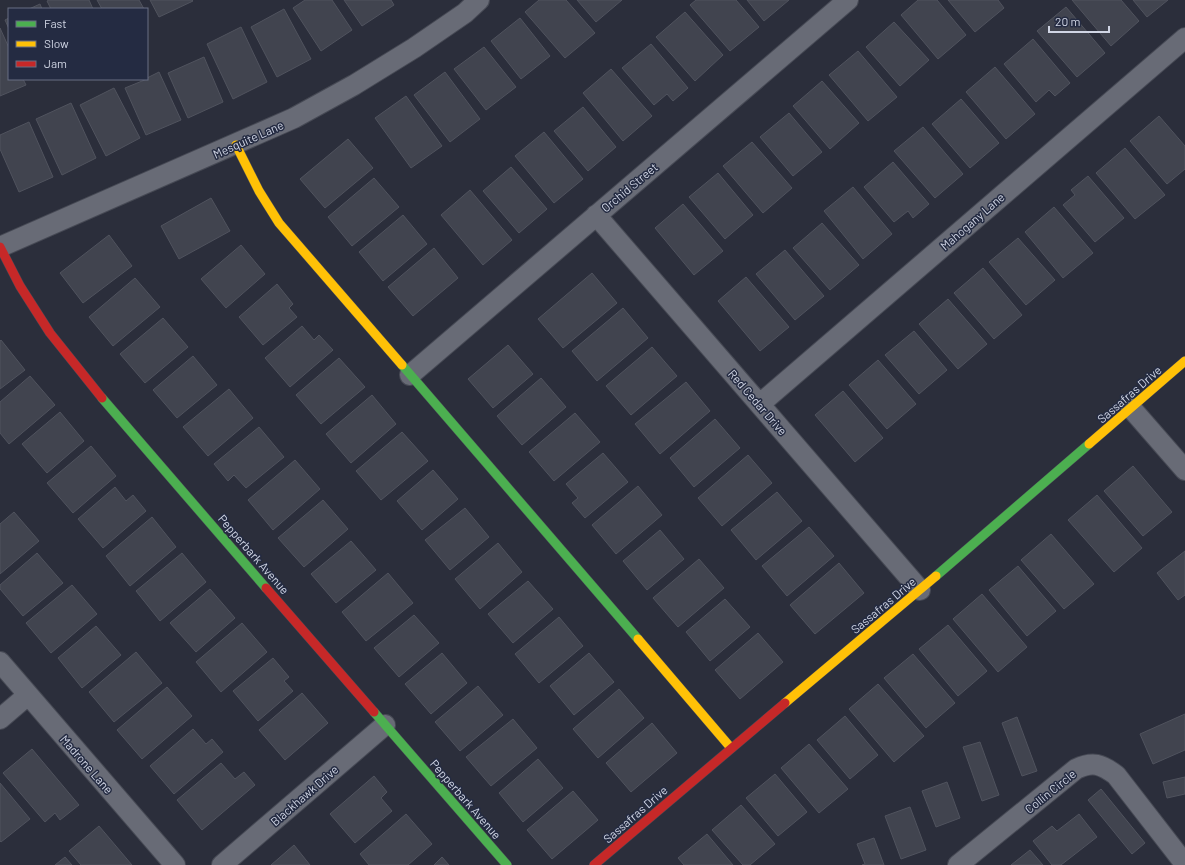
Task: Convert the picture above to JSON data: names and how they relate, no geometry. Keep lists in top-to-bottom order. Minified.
{"streets":{"street":["Mesquite Lane","Orchid Street","Mahogany Lane","Sassafras Drive","Red Cedar Drive","Pepperbark Avenue","Madrone Lane","Collin Circle","Blackhawk Drive"]},"crossings":[["Mesquite Lane","Pepperbark Avenue"],["Orchid Street","Red Cedar Drive"],["Mahogany Lane","Red Cedar Drive"],["Sassafras Drive","Red Cedar Drive"],["Pepperbark Avenue","Blackhawk Drive"]],"legend":["Fast","Slow","Jam"],"scale_bar":"20 m"}
